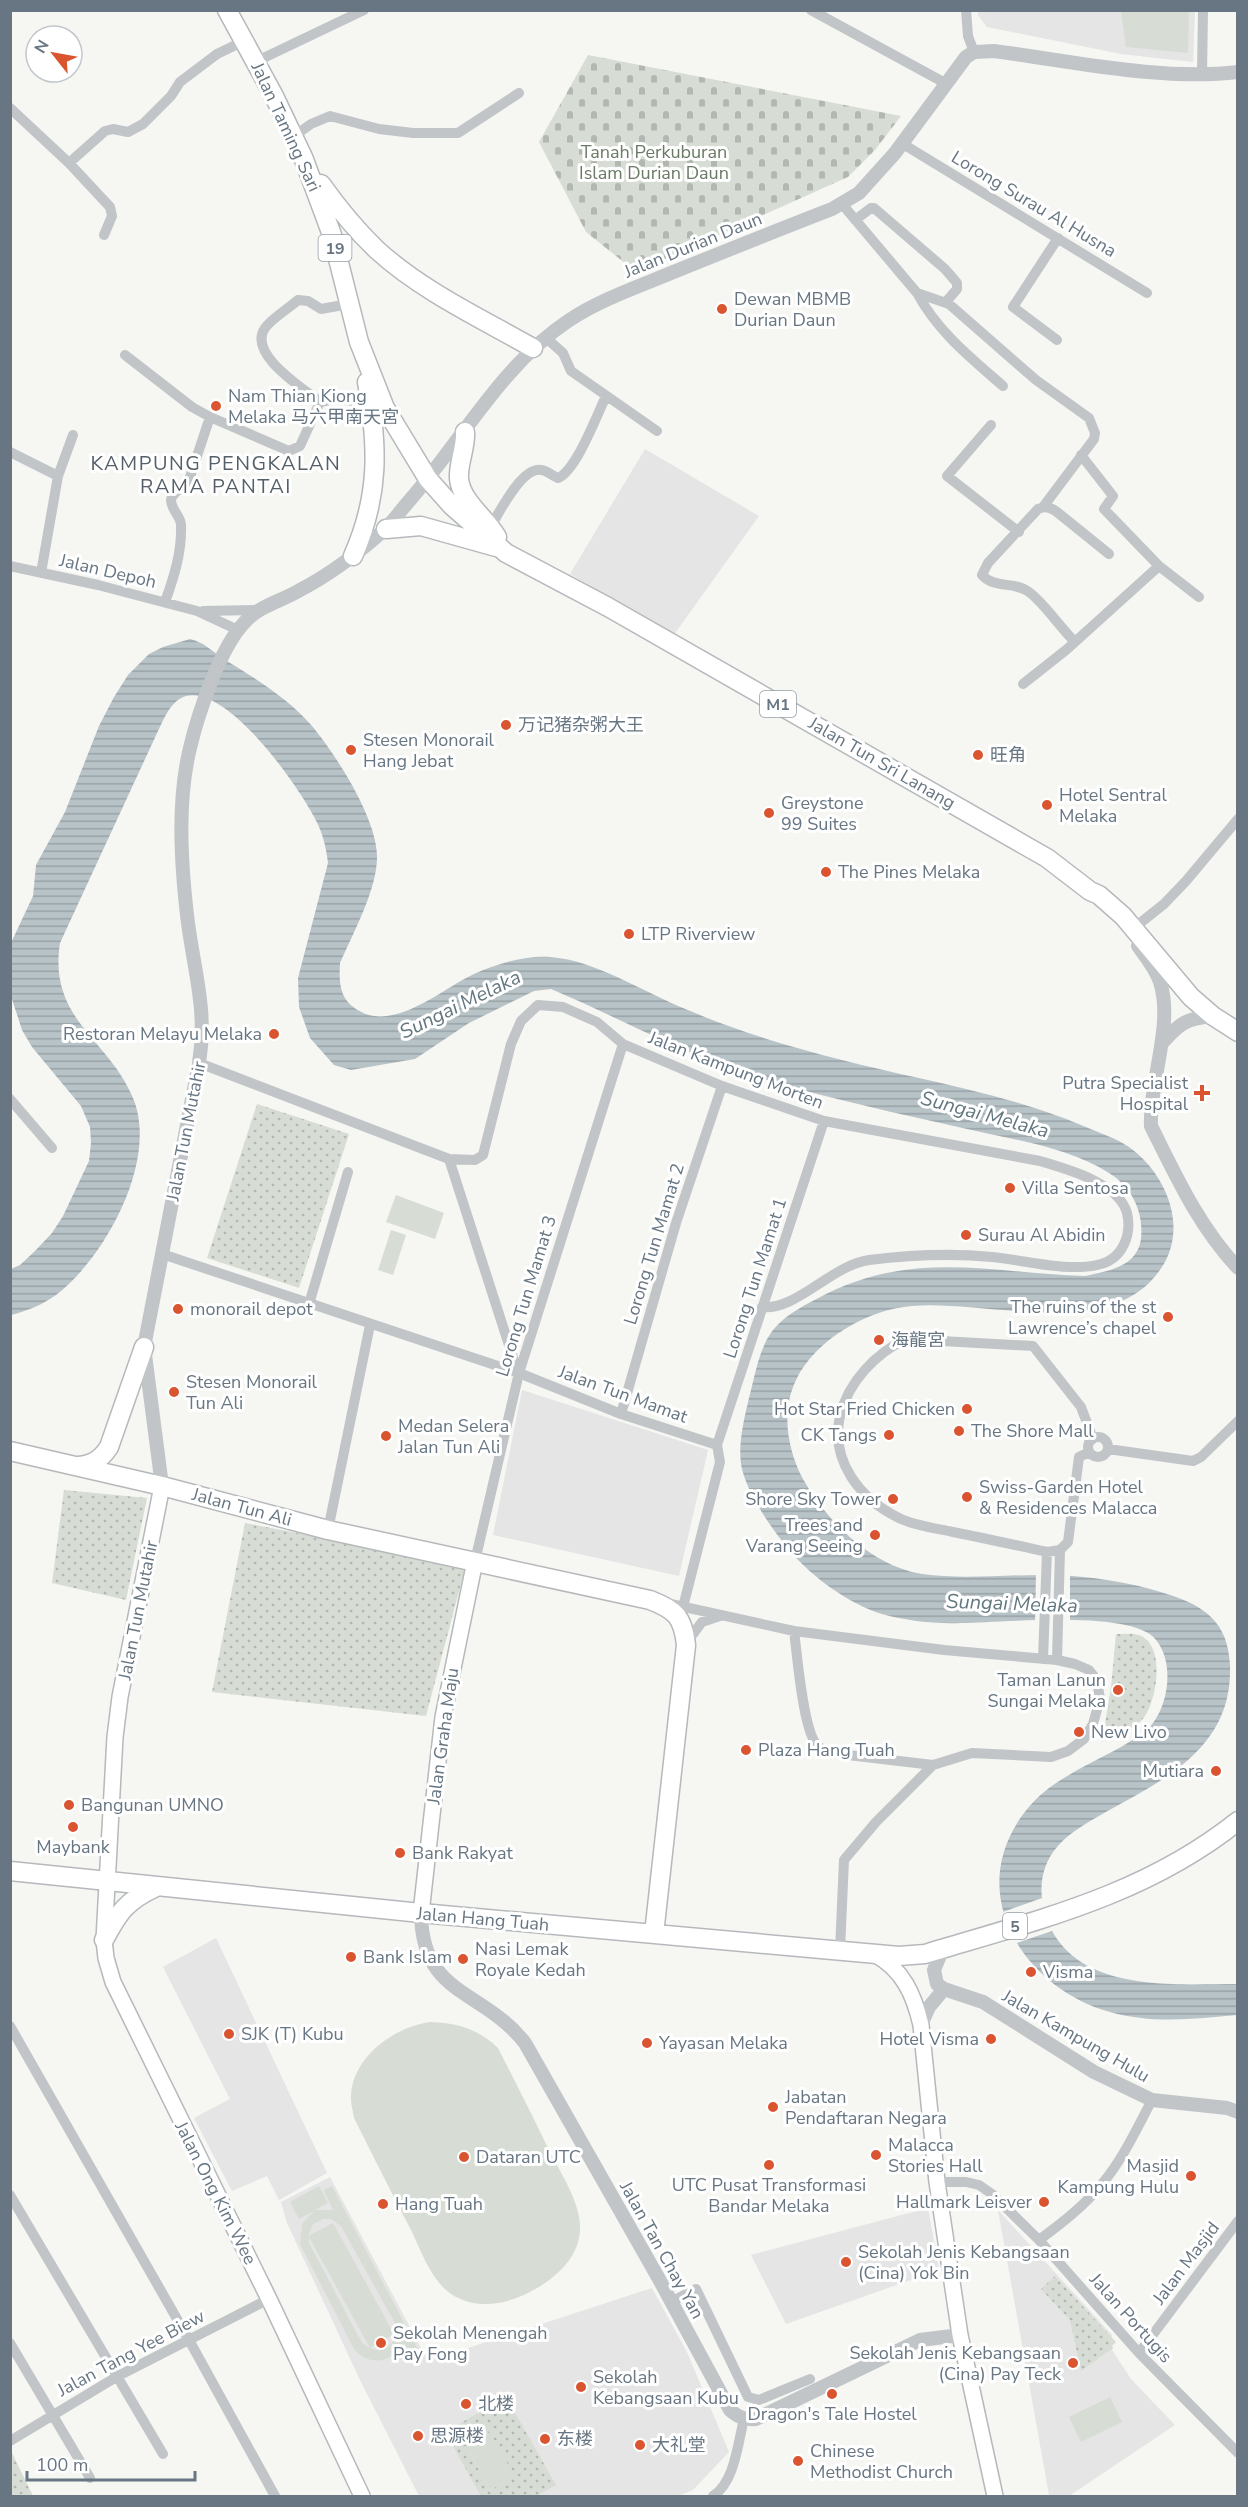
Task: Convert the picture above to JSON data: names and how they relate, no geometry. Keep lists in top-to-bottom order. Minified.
{"streets":{"main road":["Jalan Taming Sari","19","M1","Jalan Tun Sri Lanang","Jalan Tun Mutahir","Jalan Tun Ali","Jalan Graha Maju","Jalan Hang Tuah","5","Jalan Ong Kim Wee"],"street":["Lorong Surau Al Husna","Jalan Durian Daun","Jalan Depoh","Jalan Kampung Morten","Lorong Tun Mamat 2","Lorong Tun Mamat 1","Lorong Tun Mamat 3","Jalan Tun Mamat","Jalan Kampung Hulu","Jalan Tan Chay Yan","Jalan Masjid","Jalan Portugis","Jalan Tang Yee Biew"]},"crossings":[["Jalan Taming Sari","Jalan Durian Daun"],["Jalan Taming Sari","Jalan Tun Sri Lanang"],["Jalan Taming Sari","Jalan Tun Mutahir"],["Lorong Surau Al Husna","Jalan Durian Daun"],["Jalan Durian Daun","Jalan Tun Sri Lanang"],["Jalan Durian Daun","Jalan Tun Mutahir"],["Jalan Depoh","Jalan Tun Mutahir"],["Jalan Tun Sri Lanang","Jalan Tun Mutahir"],["Jalan Kampung Morten","Lorong Tun Mamat 2"],["Jalan Kampung Morten","Lorong Tun Mamat 1"],["Jalan Kampung Morten","Lorong Tun Mamat 3"],["Jalan Tun Mutahir","Jalan Tun Mamat"],["Jalan Tun Mutahir","Jalan Tun Ali"],["Jalan Tun Mutahir","Jalan Hang Tuah"],["Jalan Tun Mutahir","Jalan Ong Kim Wee"],["Lorong Tun Mamat 2","Jalan Tun Mamat"],["Lorong Tun Mamat 1","Jalan Tun Mamat"],["Lorong Tun Mamat 3","Jalan Tun Mamat"],["Lorong Tun Mamat 3","Jalan Tun Ali"],["Lorong Tun Mamat 3","Jalan Graha Maju"],["Jalan Tun Ali","Jalan Graha Maju"],["Jalan Graha Maju","Jalan Hang Tuah"],["Jalan Graha Maju","Jalan Tan Chay Yan"],["Jalan Hang Tuah","5"],["Jalan Hang Tuah","Jalan Ong Kim Wee"],["Jalan Hang Tuah","Jalan Tan Chay Yan"],["Jalan Ong Kim Wee","Jalan Tang Yee Biew"],["Jalan Masjid","Jalan Portugis"]],"districts":["KAMPUNG PENGKALAN RAMA PANTAI"],"water":["Sungai Melaka"],"parks":["Tanah Perkuburan Islam Durian Daun"],"places":{"other":["Dewan MBMB Durian Daun","Nam Thian Kiong Melaka 马六甲南天宮","万记猪杂粥大王","Stesen Monorail Hang Jebat","旺角","Hotel Sentral Melaka","Greystone 99 Suites","The Pines Melaka","LTP Riverview","Restoran Melayu Melaka","Villa Sentosa","Surau Al Abidin","monorail depot","The ruins of the st Lawrence’s chapel","海龍宮","Stesen Monorail Tun Ali","Hot Star Fried Chicken","The Shore Mall","CK Tangs","Medan Selera Jalan Tun Ali","Swiss-Garden Hotel & Residences Malacca","Shore Sky Tower","Trees and Varang Seeing","Taman Lanun Sungai Melaka","New Livo","Plaza Hang Tuah","Mutiara","Bangunan UMNO","Maybank","Bank Rakyat","Bank Islam","Nasi Lemak Royale Kedah","Visma","SJK (T) Kubu","Hotel Visma","Yayasan Melaka","Jabatan Pendaftaran Negara","Malacca Stories Hall","Dataran UTC","UTC Pusat Transformasi Bandar Melaka","Masjid Kampung Hulu","Hallmark Leisver","Hang Tuah","Sekolah Jenis Kebangsaan (Cina) Yok Bin","Sekolah Menengah Pay Fong","Sekolah Jenis Kebangsaan (Cina) Pay Teck","Sekolah Kebangsaan Kubu","Dragon's Tale Hostel","北楼","思源楼","东楼","大礼堂","Chinese Methodist Church"],"health":["Putra Specialist Hospital"]},"scale_bar":"100 m","north":"top left"}
